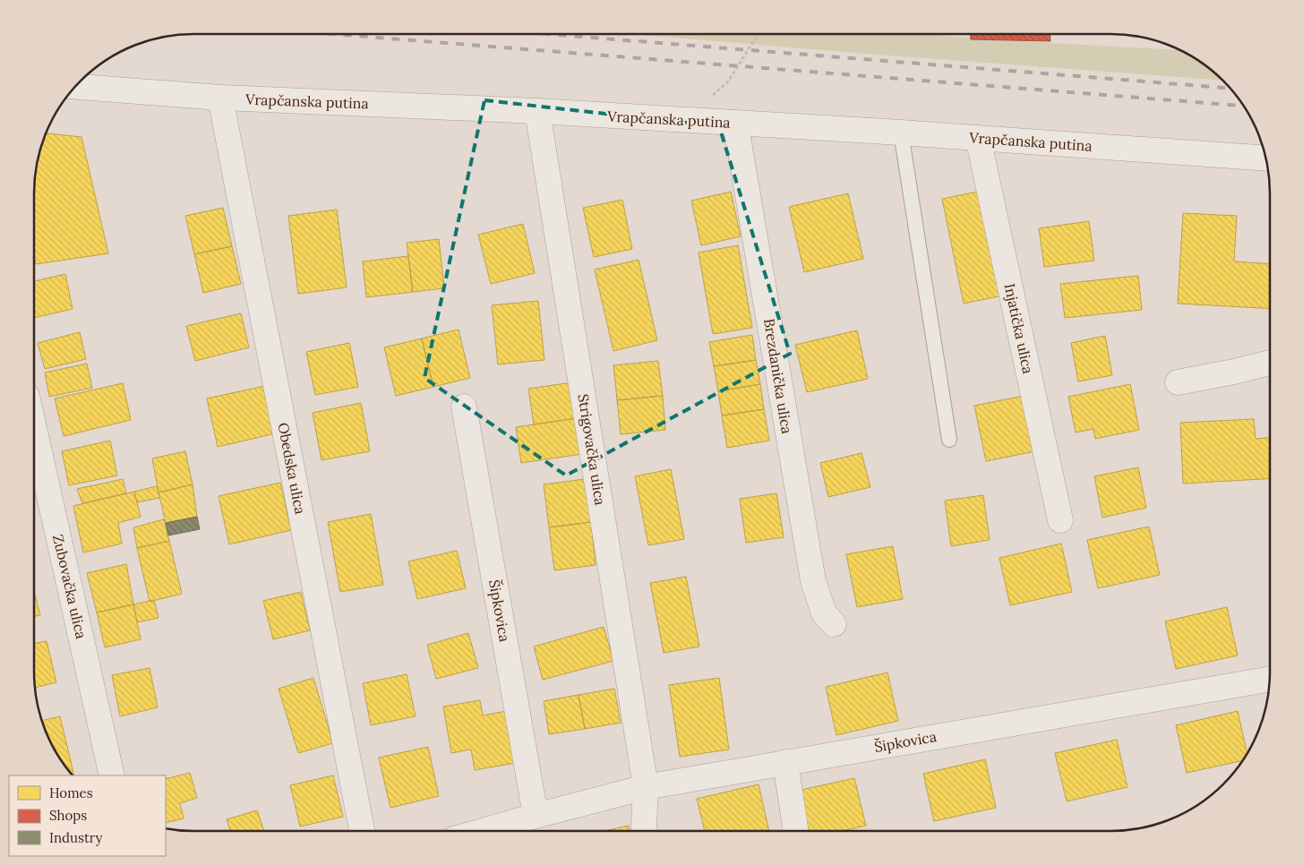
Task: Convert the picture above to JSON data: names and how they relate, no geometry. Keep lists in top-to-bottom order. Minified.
{"streets":{"street":["Vrapčanska putina","Injatička ulica","Brezdanička ulica","Strigovačka ulica","Obedska ulica","Zubovačka ulica","Šipkovica"]},"crossings":[["Vrapčanska putina","Injatička ulica"],["Vrapčanska putina","Brezdanička ulica"],["Vrapčanska putina","Strigovačka ulica"],["Vrapčanska putina","Obedska ulica"],["Strigovačka ulica","Šipkovica"]],"legend":["Homes","Shops","Industry"]}
